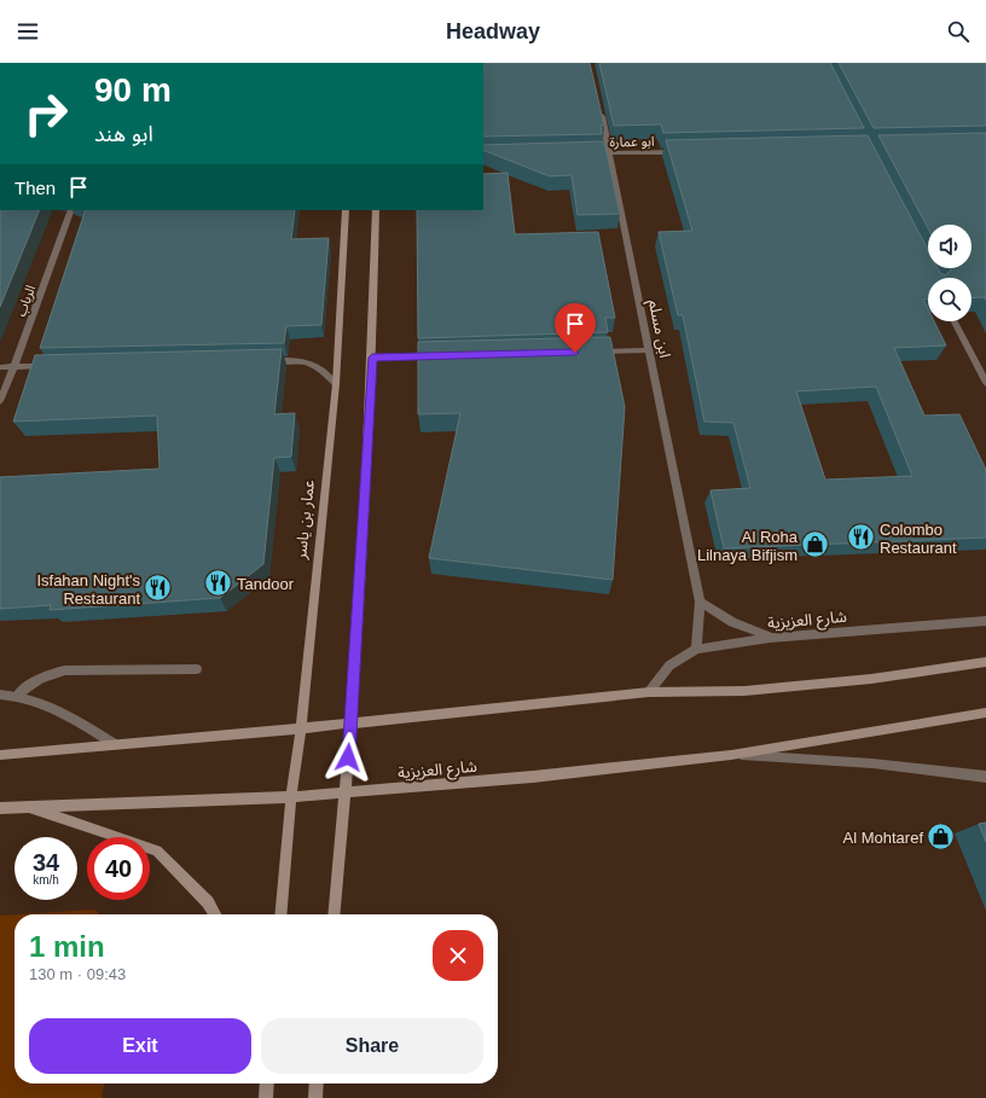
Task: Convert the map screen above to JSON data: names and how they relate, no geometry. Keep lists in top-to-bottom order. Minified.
{"streets":{"main road":["عمار بن ياسر","شارع العزيزية"],"street":["ابو عمارة","الرباب","ابن مسلم"]},"crossings":[["ابو عمارة","ابن مسلم"],["ابن مسلم","شارع العزيزية"],["عمار بن ياسر","شارع العزيزية"]],"places":{"restaurant":["Colombo Restaurant","Tandoor","Isfahan Night's Restaurant"],"shop":["Al Roha Lilnaya Bifjism","Al Mohtaref"]},"page":{"header":"Headway","turn":["90 m","ابو هند"],"then":"Then","speed":"34 km/h","limit":"40","heading":["1 min","130 m · 09:43"],"buttons":["Exit","Share"]}}
